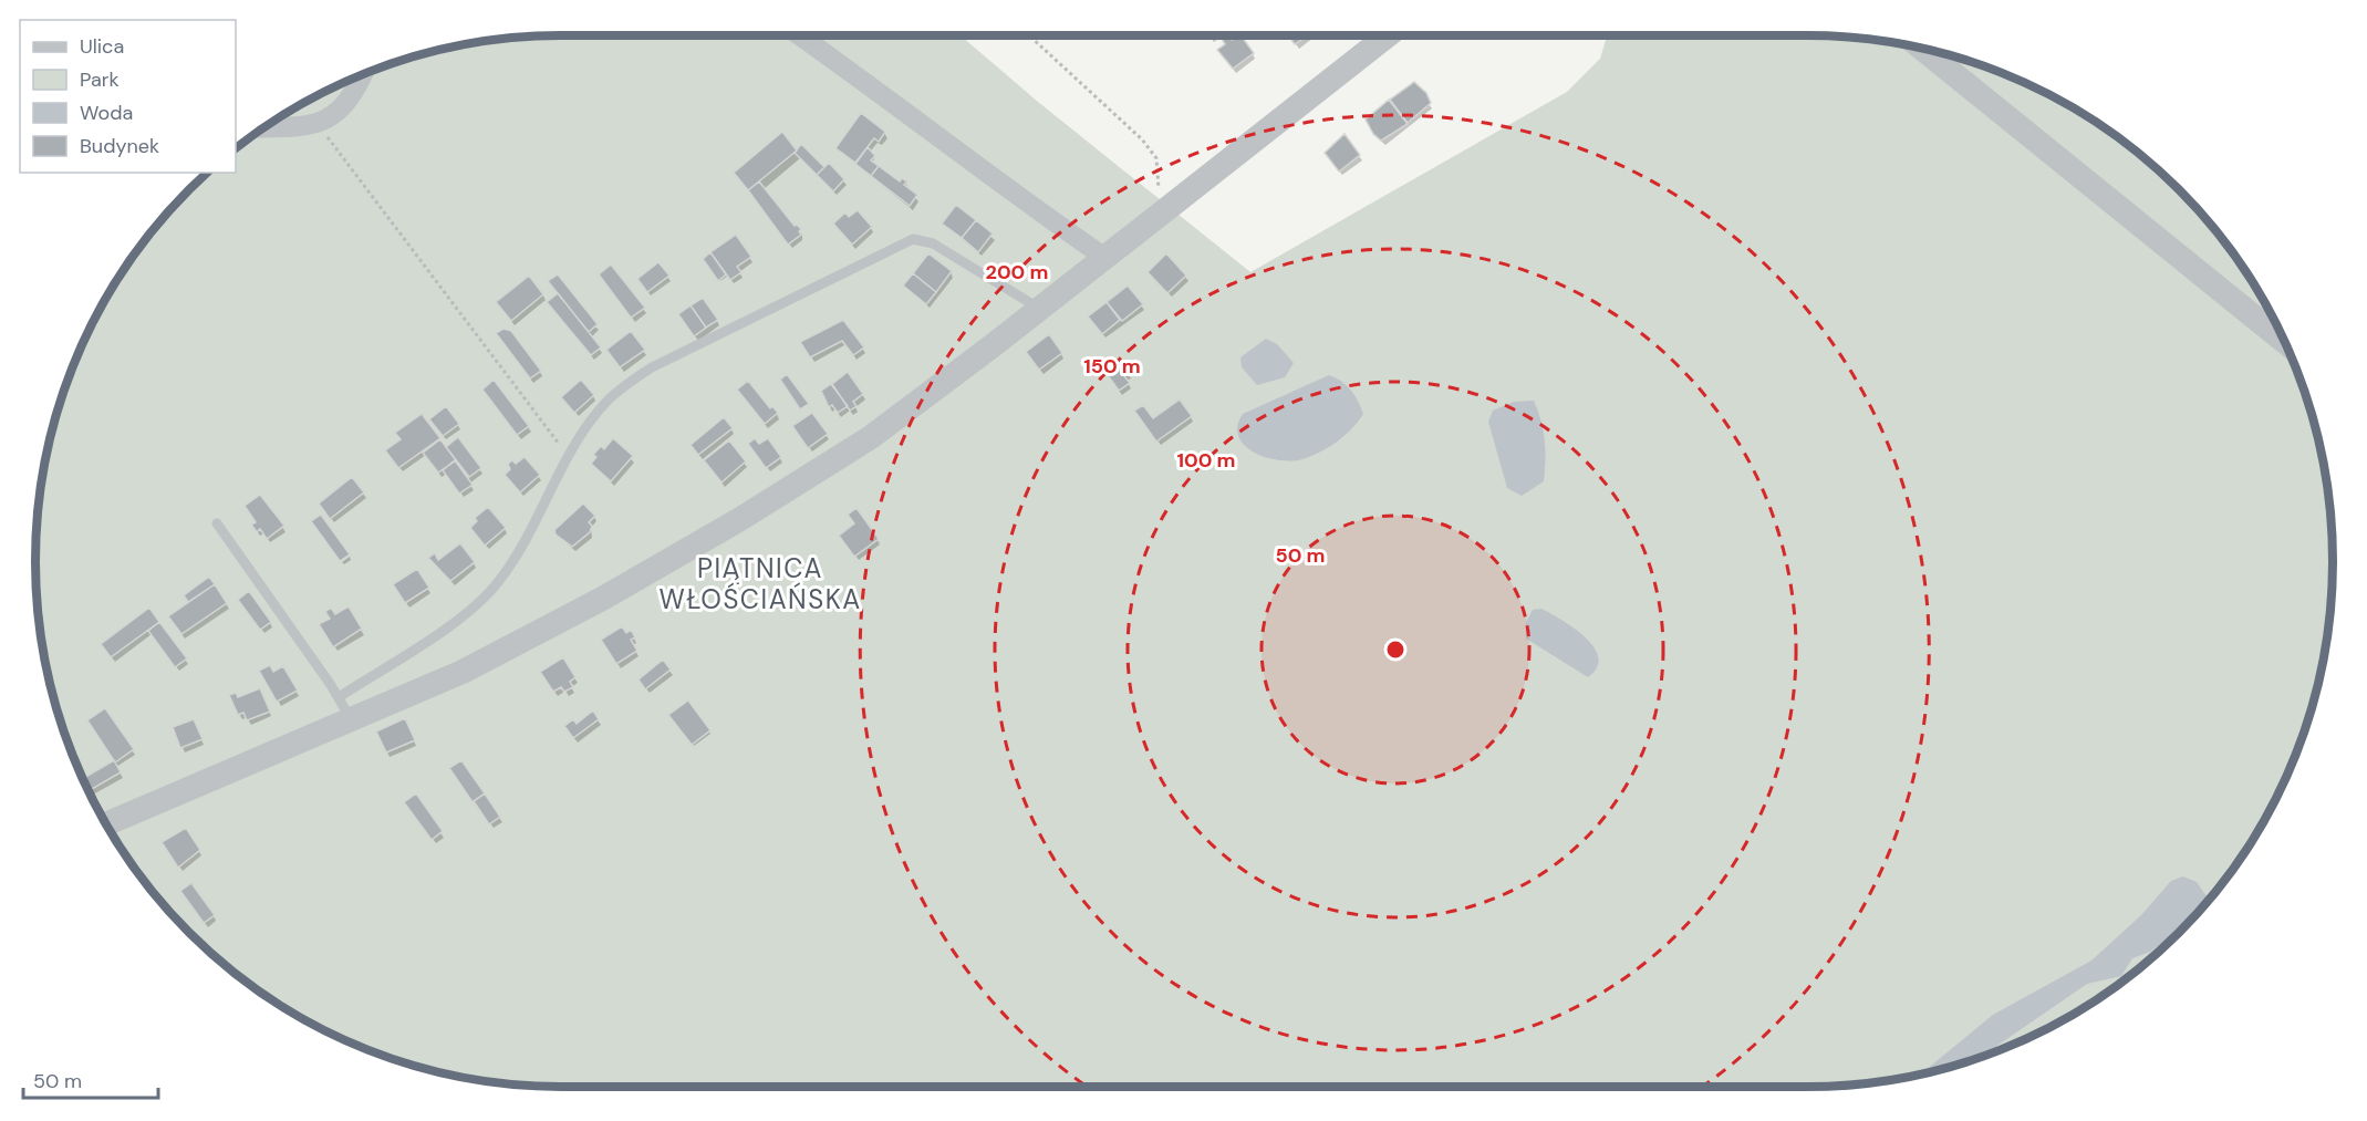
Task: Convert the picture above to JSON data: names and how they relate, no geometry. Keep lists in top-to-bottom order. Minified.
{"districts":["PIĄTNICA WŁOŚCIAŃSKA"],"legend":["Ulica","Park","Woda","Budynek"],"scale_bar":"50 m","rings":["200 m","150 m","100 m","50 m"]}
